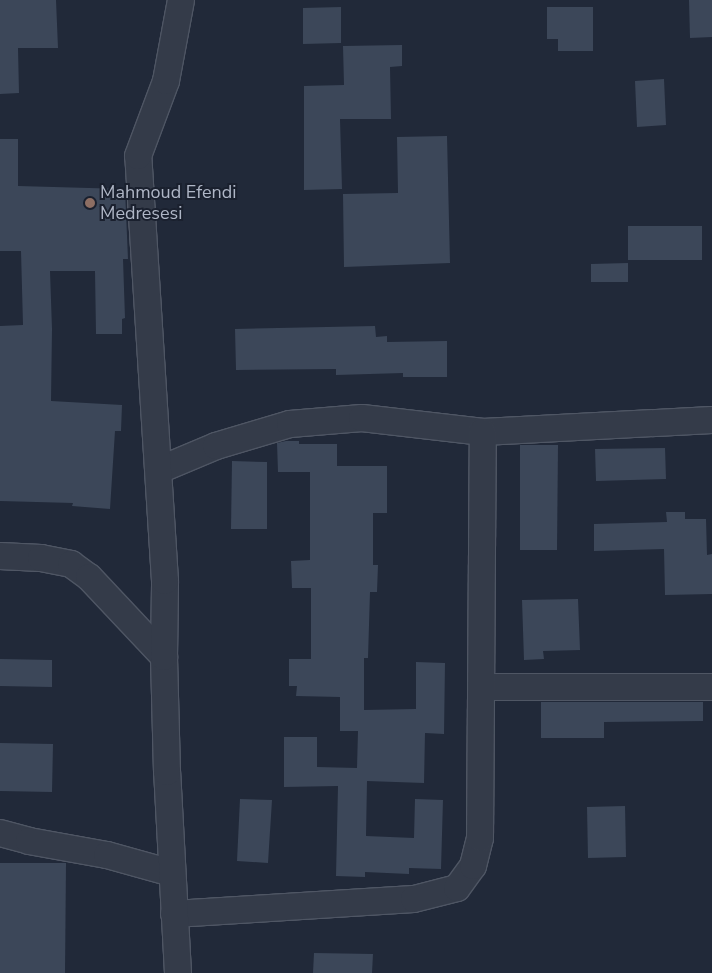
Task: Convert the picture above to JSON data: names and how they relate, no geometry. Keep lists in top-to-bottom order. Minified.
{"places":["Mahmoud Efendi Medresesi"]}
